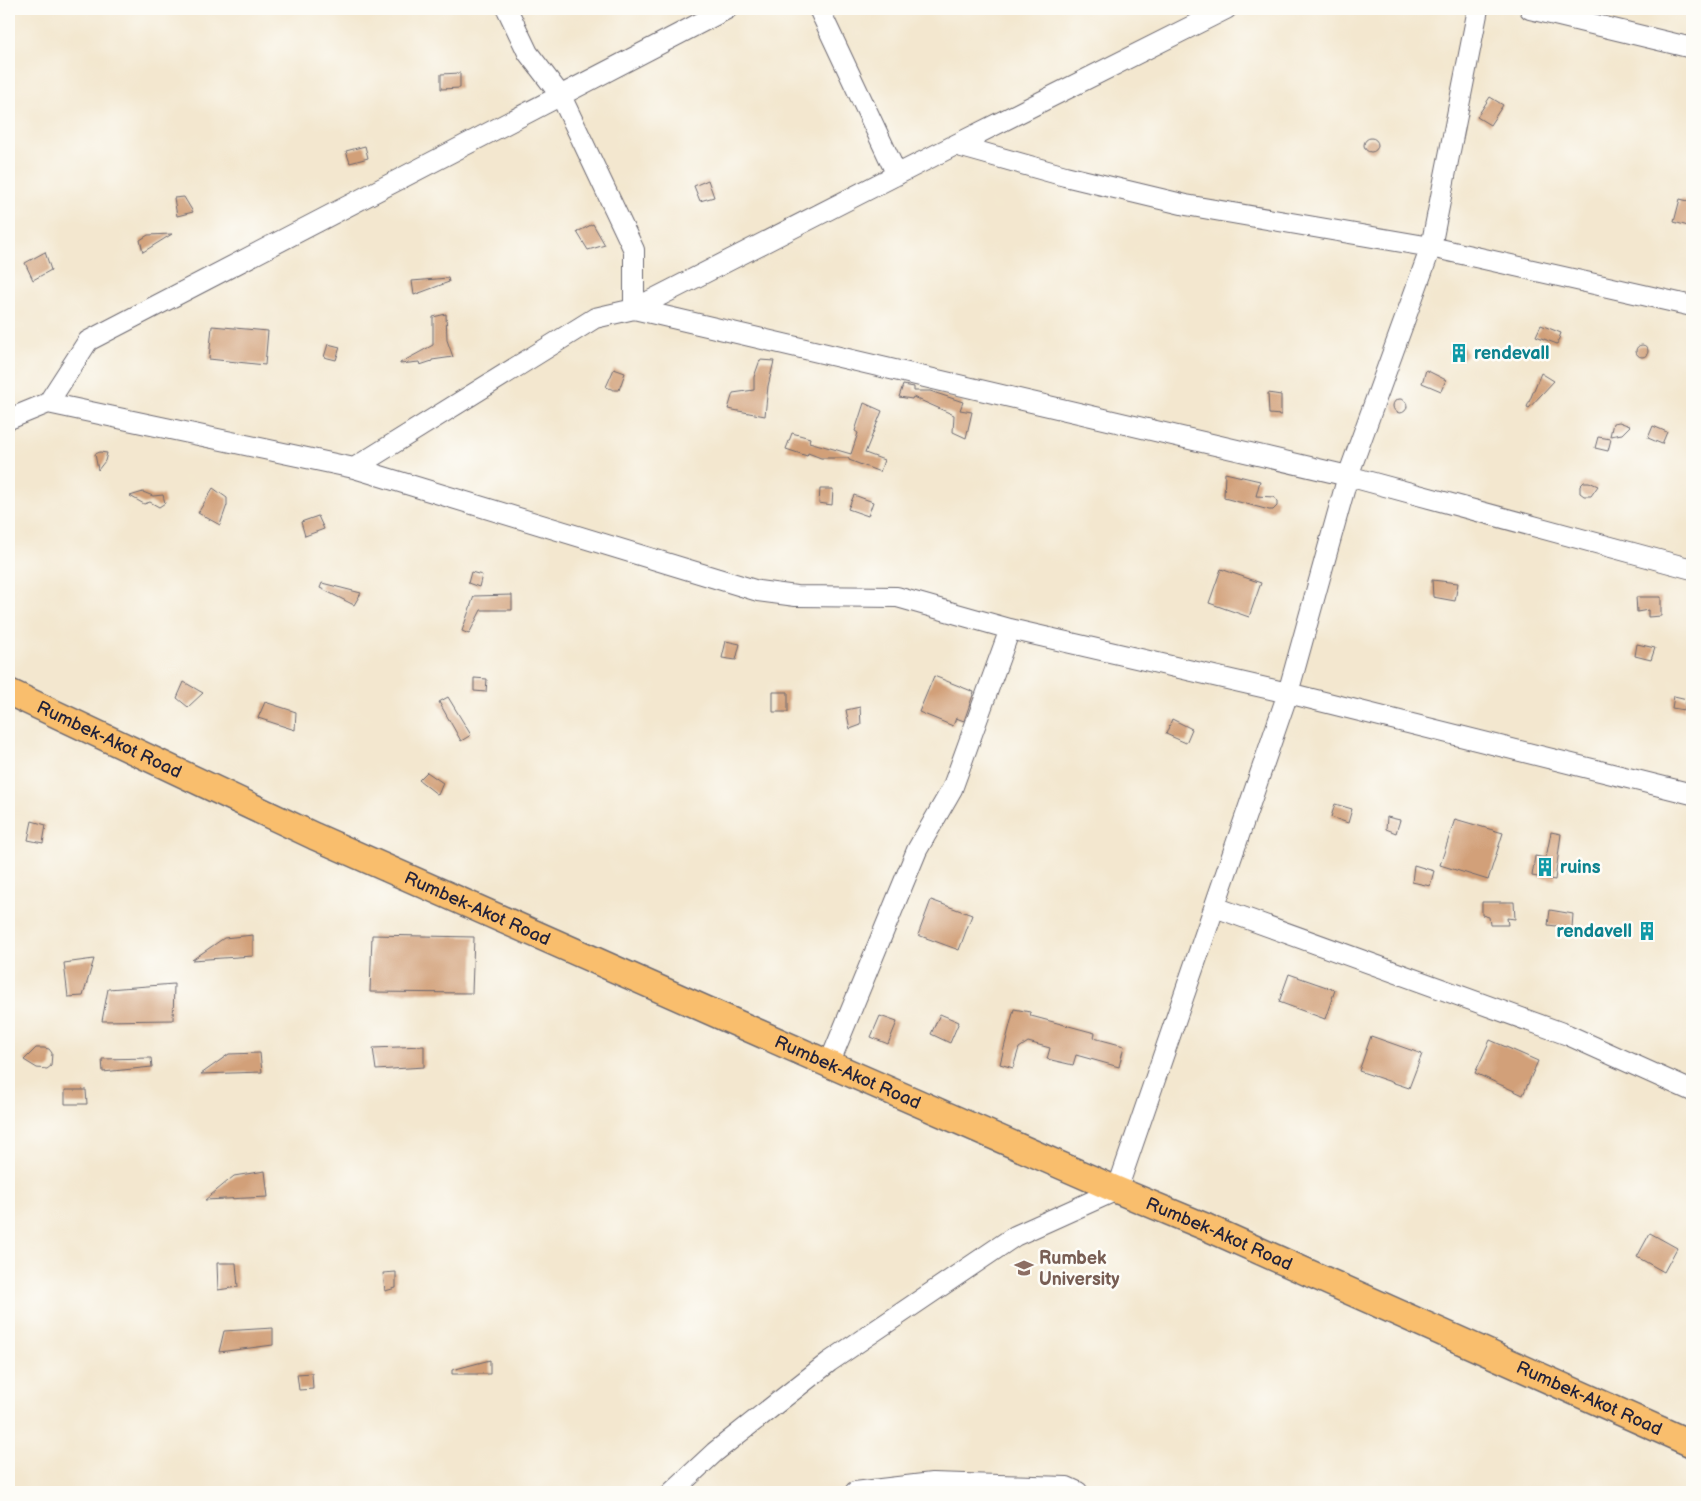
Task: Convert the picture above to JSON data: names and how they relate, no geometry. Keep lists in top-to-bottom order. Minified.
{"streets":{"main road":["Rumbek-Akot Road"]},"places":{"building":["rendevall","ruins","rendavell"],"school or university":["Rumbek University"]}}
